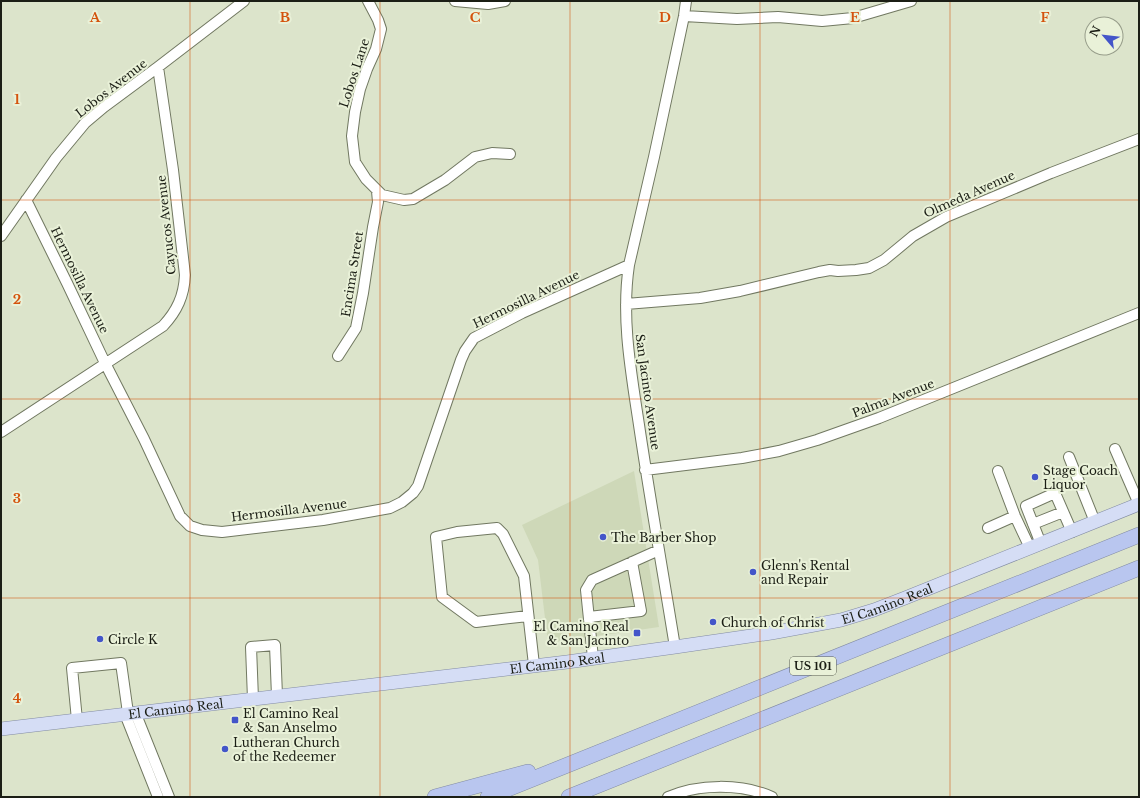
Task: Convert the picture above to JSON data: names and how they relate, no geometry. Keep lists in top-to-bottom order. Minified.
{"streets":{"highway":["US 101"],"main road":["El Camino Real"],"street":["Lobos Lane","Lobos Avenue","Olmeda Avenue","Cayucos Avenue","Encima Street","Hermosilla Avenue","San Jacinto Avenue","Palma Avenue"]},"crossings":[["Lobos Lane","Encima Street"],["Lobos Avenue","Cayucos Avenue"],["Lobos Avenue","Hermosilla Avenue"],["Olmeda Avenue","San Jacinto Avenue"],["Cayucos Avenue","Hermosilla Avenue"],["Hermosilla Avenue","San Jacinto Avenue"],["San Jacinto Avenue","Palma Avenue"],["San Jacinto Avenue","El Camino Real"]],"places":{"other":["Stage Coach Liquor","The Barber Shop","Glenn's Rental and Repair","Church of Christ","Circle K","Lutheran Church of the Redeemer"],"transit":["El Camino Real & San Jacinto","El Camino Real & San Anselmo"]},"north":"top left","grid":{"columns":["A","B","C","D","E","F"],"rows":["1","2","3","4"]}}
